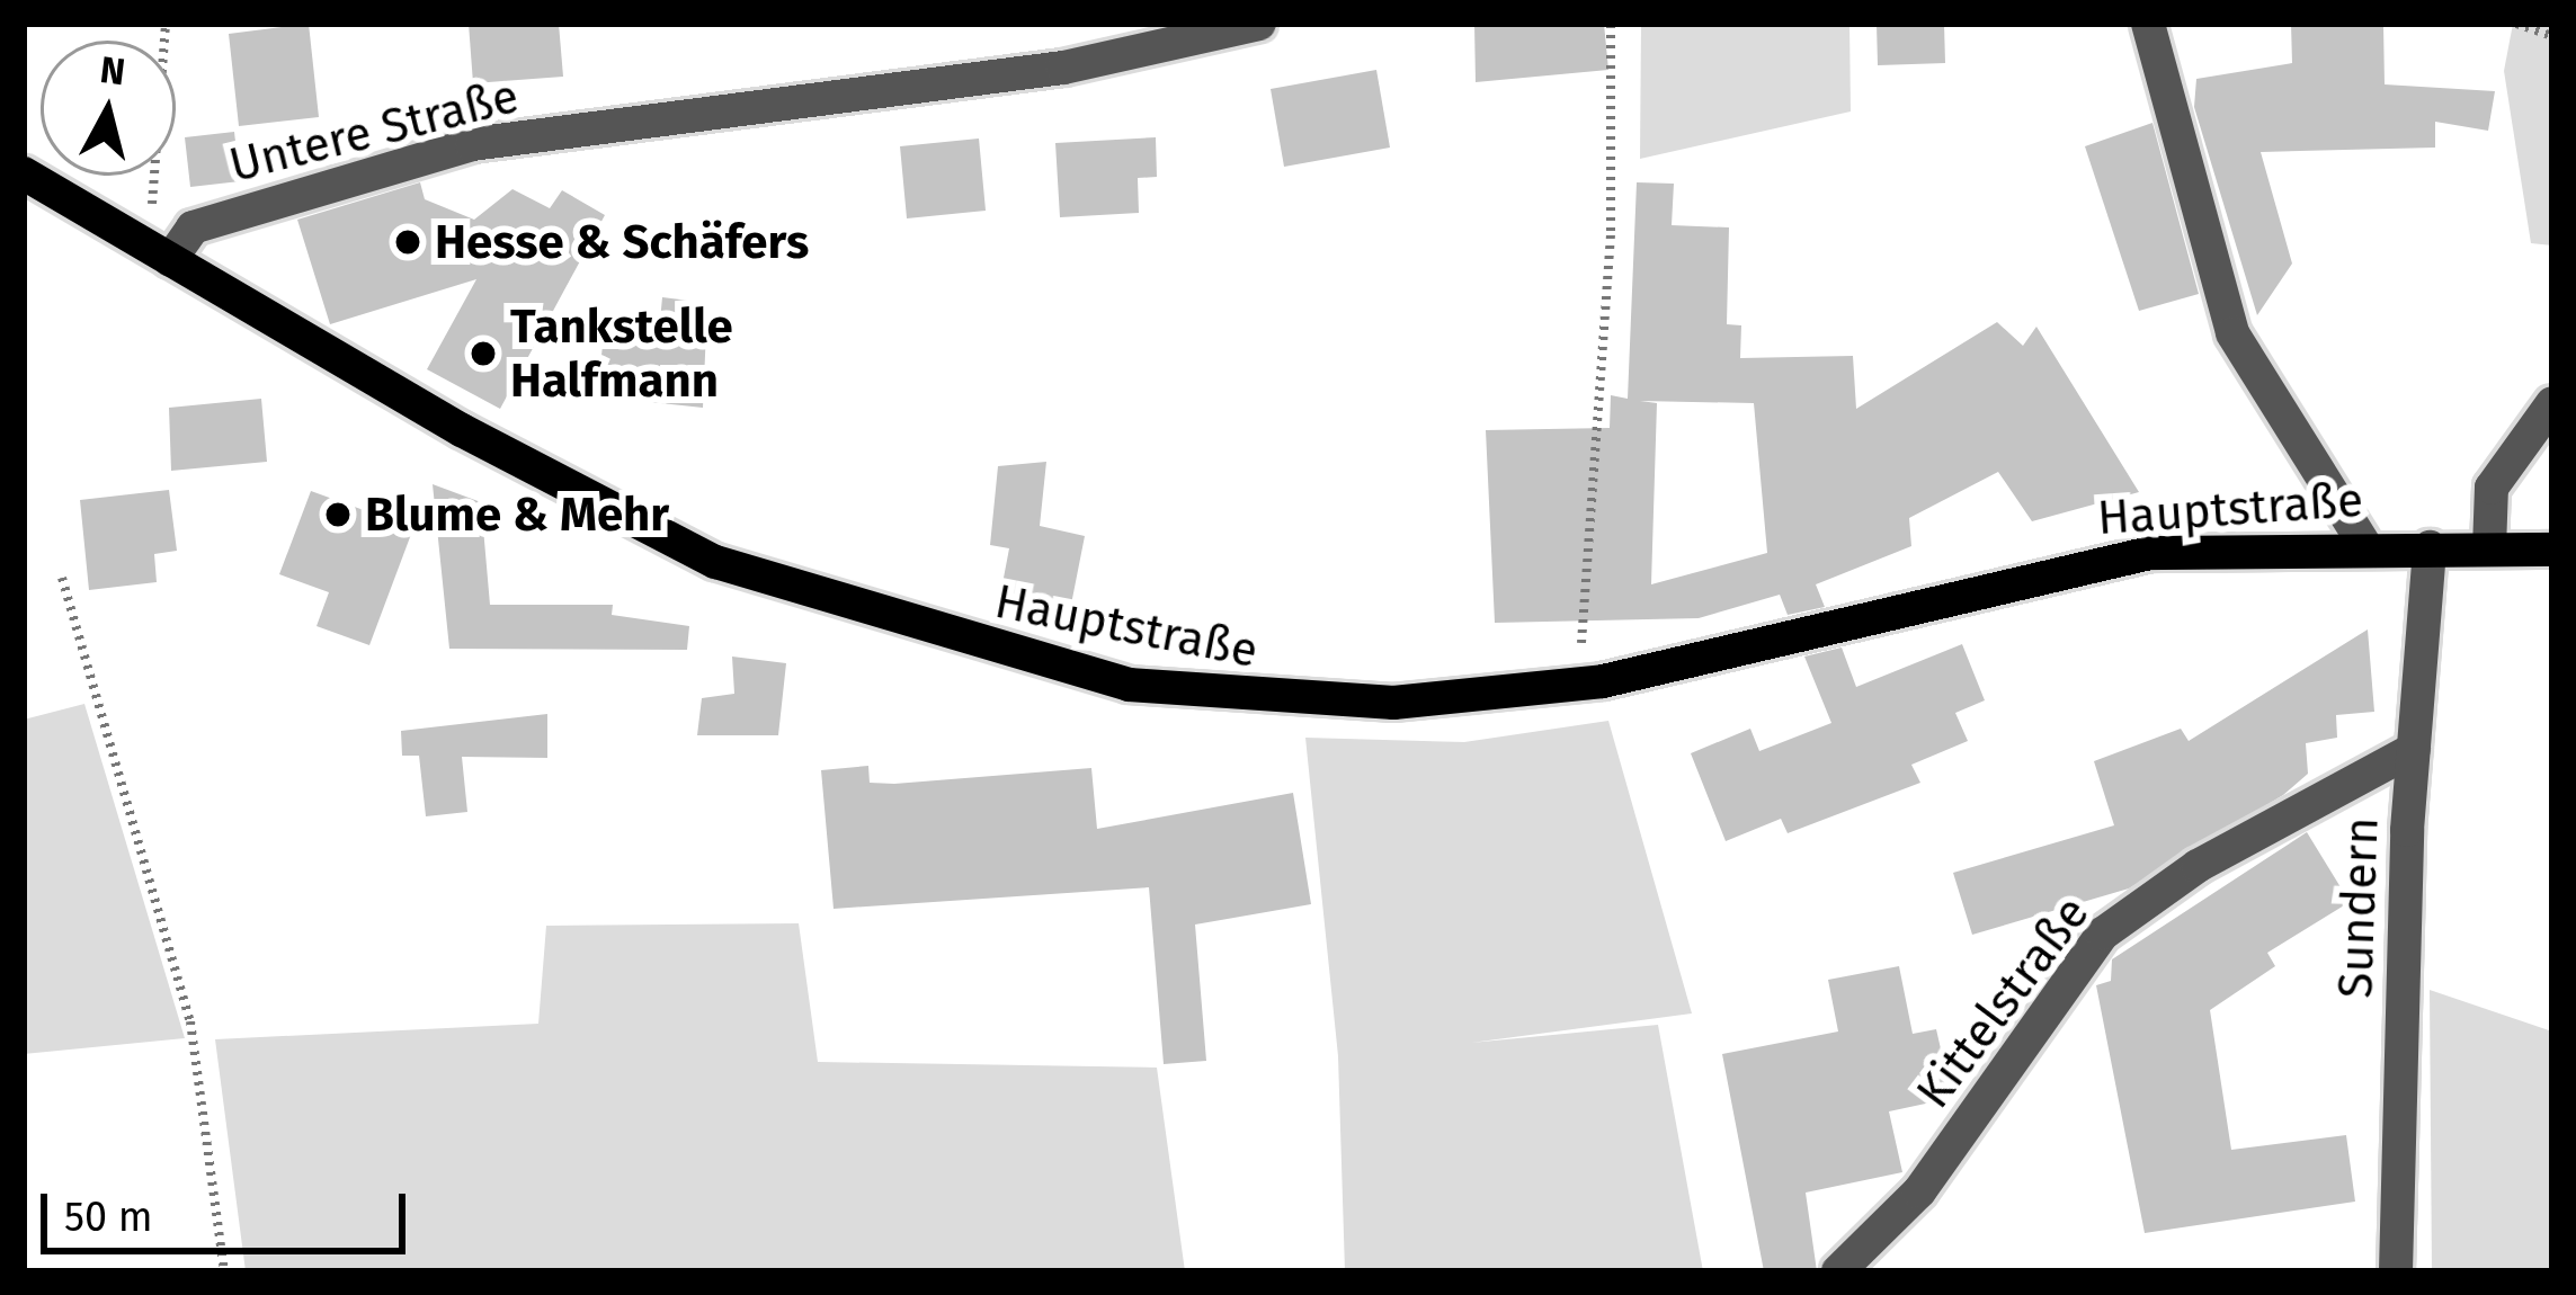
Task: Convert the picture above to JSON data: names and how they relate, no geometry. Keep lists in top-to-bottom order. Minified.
{"streets":{"main road":["Hauptstraße"],"street":["Untere Straße","Sundern","Kittelstraße"]},"crossings":[["Untere Straße","Hauptstraße"],["Hauptstraße","Sundern"],["Sundern","Kittelstraße"]],"places":["Hesse & Schäfers","Tankstelle Halfmann","Blume & Mehr"],"scale_bar":"50 m","north":"top"}
